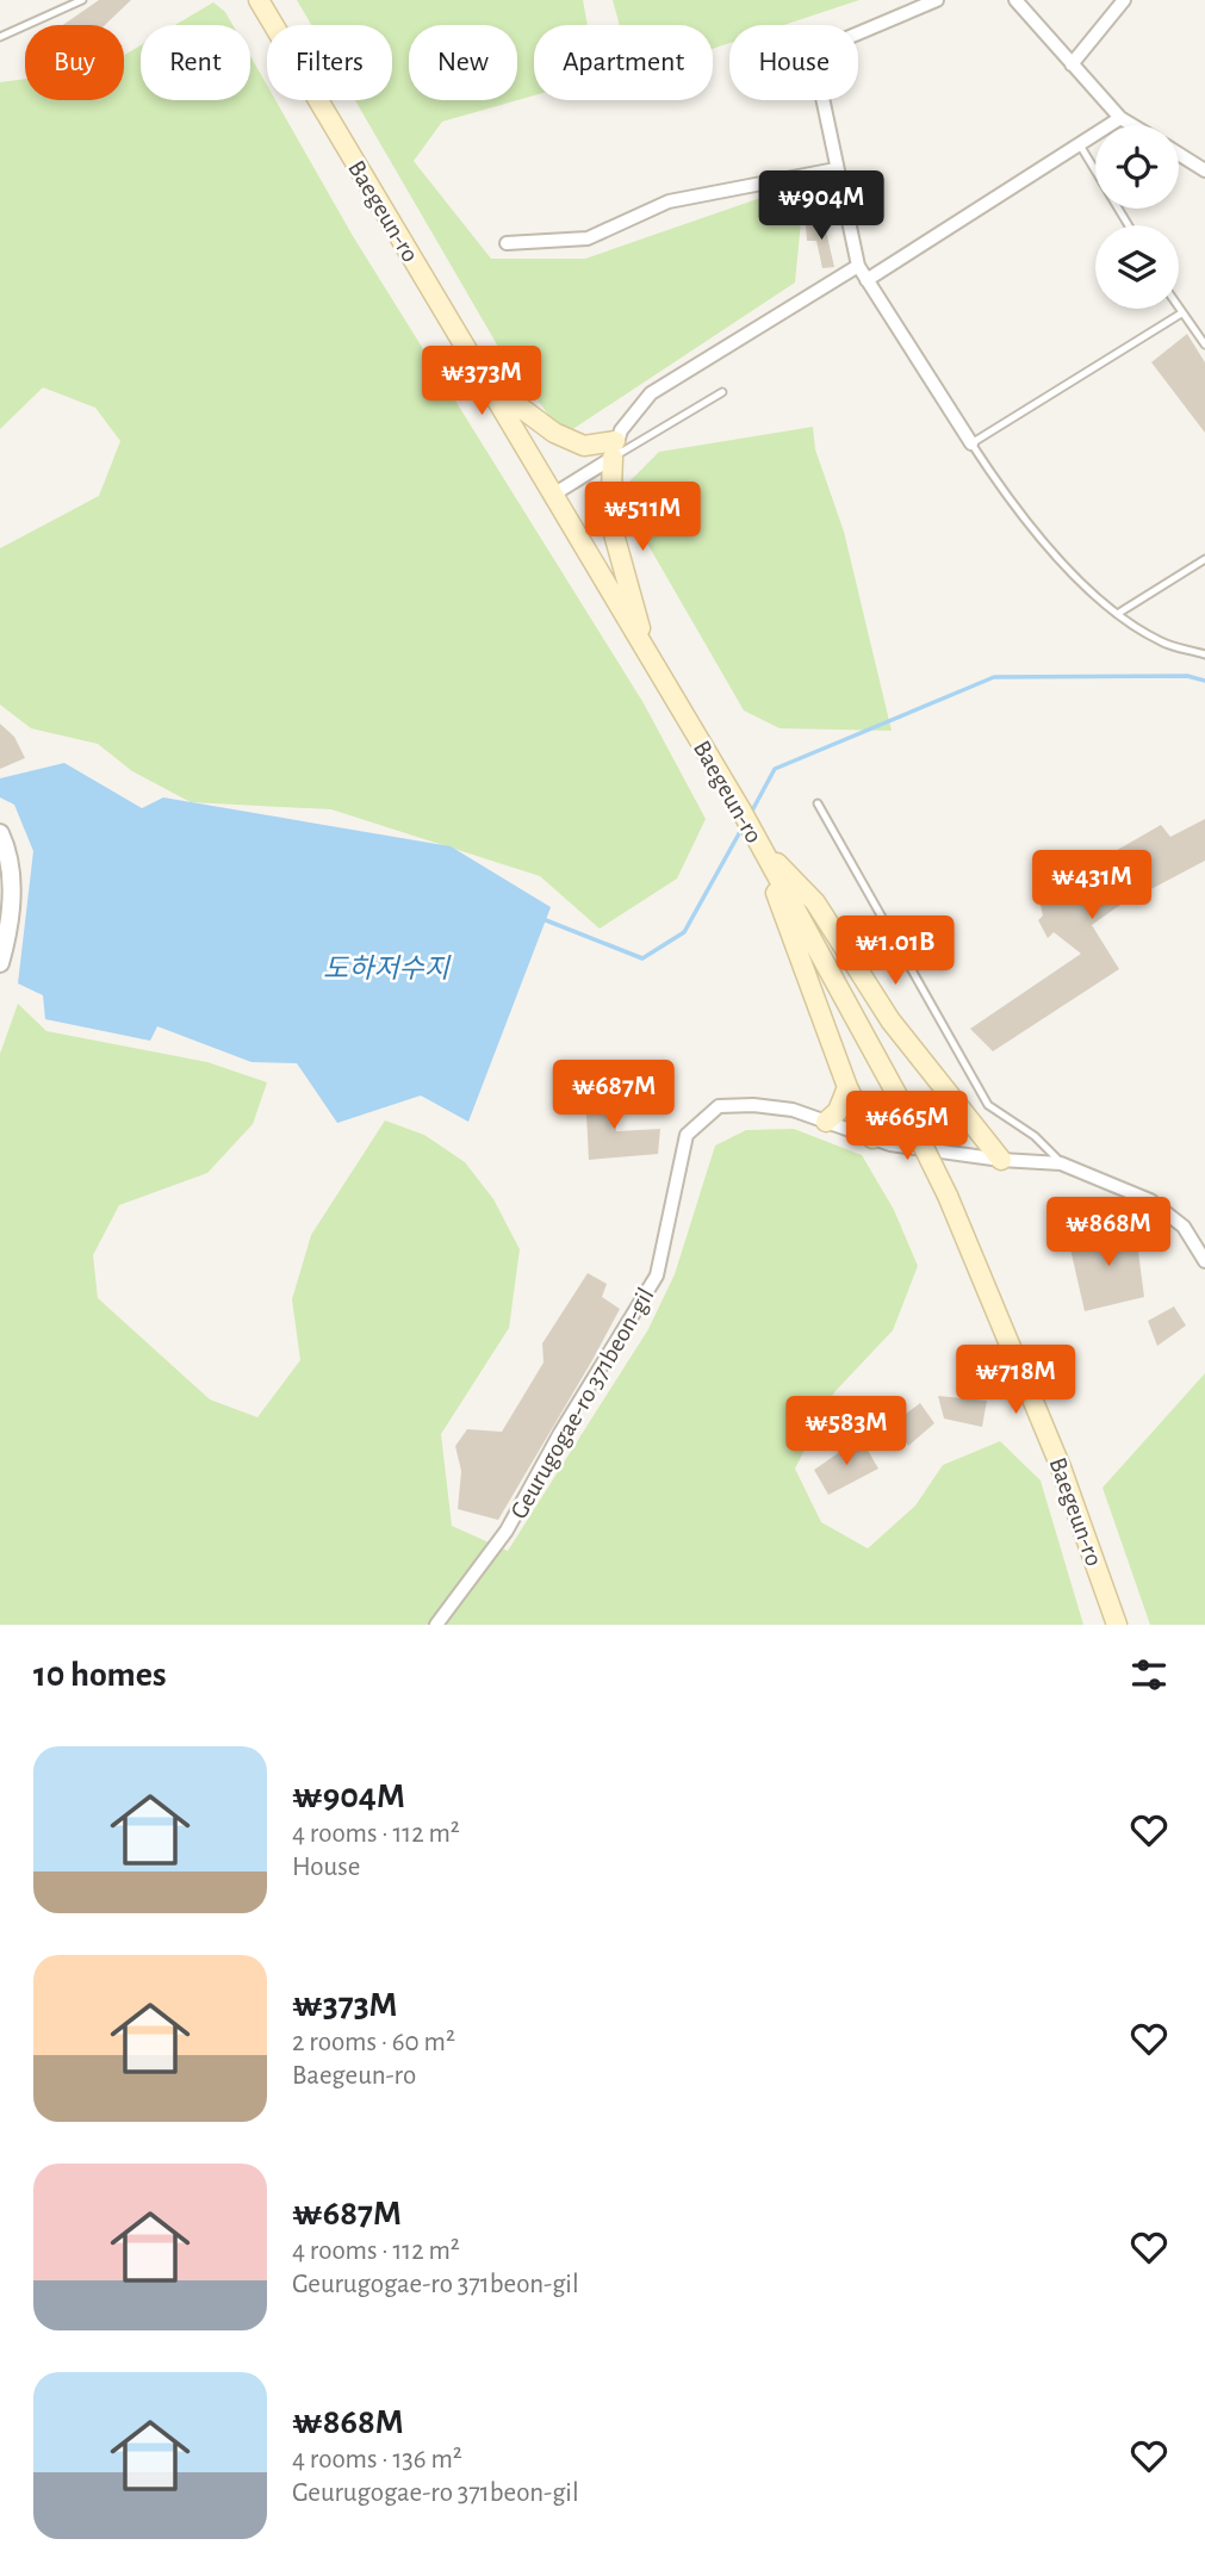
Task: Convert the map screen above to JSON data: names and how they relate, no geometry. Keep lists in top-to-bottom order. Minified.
{"streets":{"main road":["Baegeun-ro"],"street":["Geurugogae-ro 371beon-gil"]},"water":["도하저수지"],"page":{"chip":["Buy","Rent","Filters","New","Apartment","House"],"price":["₩904M","₩373M","₩511M","₩431M","₩1.01B","₩687M","₩665M","₩868M","₩718M","₩583M"],"heading":"10 homes","list":[{"name":"₩904M","note":"4 rooms · 112 m² · House"},{"name":"₩373M","note":"2 rooms · 60 m² · Baegeun-ro"},{"name":"₩687M","note":"4 rooms · 112 m² · Geurugogae-ro 371beon-gil"},{"name":"₩868M","note":"4 rooms · 136 m² · Geurugogae-ro 371beon-gil"}]}}
